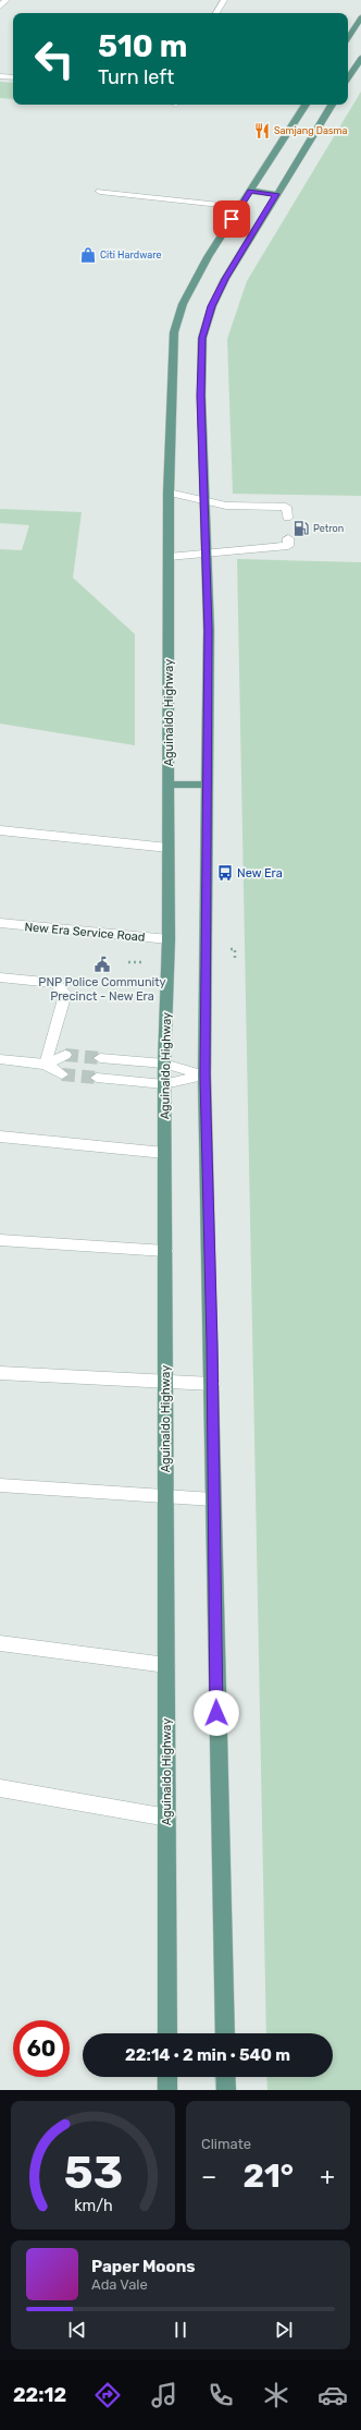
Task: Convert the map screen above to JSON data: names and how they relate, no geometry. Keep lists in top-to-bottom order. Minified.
{"streets":{"main road":["Aguinaldo Highway"],"street":["New Era Service Road"]},"crossings":[["Aguinaldo Highway","New Era Service Road"]],"places":{"restaurant":["Samjang Dasma"],"shop":["Citi Hardware"],"fuel station":["Petron"],"bus stop":["New Era"],"public building":["PNP Police Community Precinct - New Era"]},"page":{"turn":["510 m","Turn left"],"limit":"60","trip":"22:14 · 2 min · 540 m","tile":"Climate","heat":["−","21°","+"],"song":["Paper Moons","Ada Vale"],"tabs":"22:12","gauge":["53","km/h"]}}
